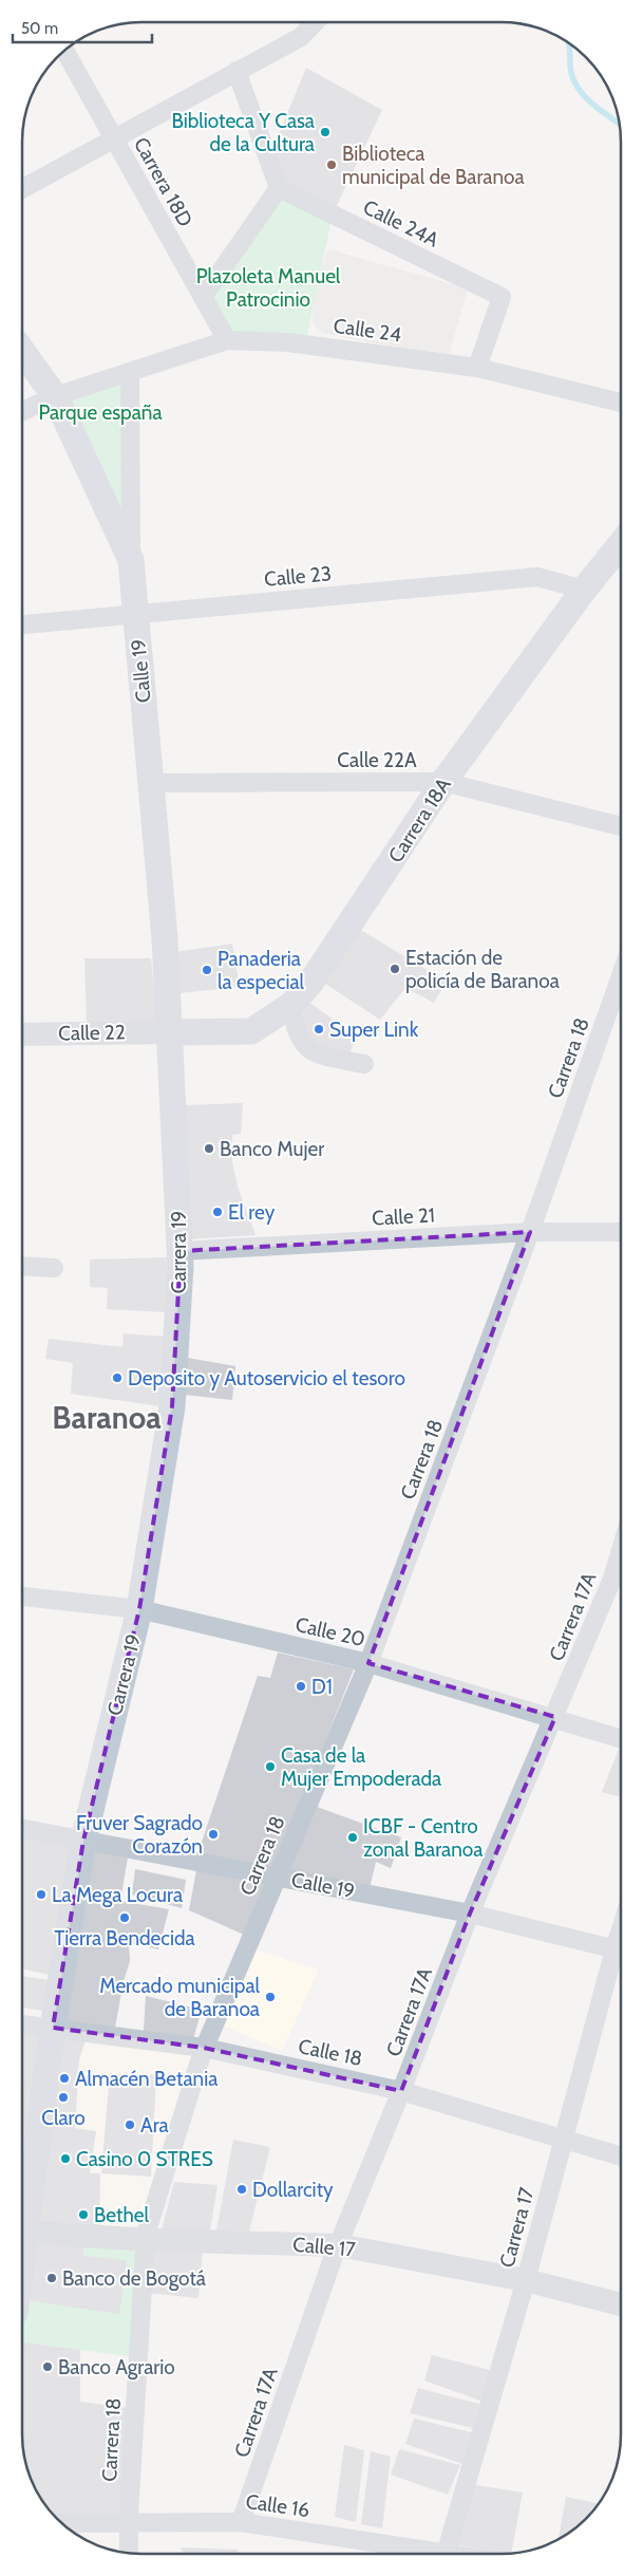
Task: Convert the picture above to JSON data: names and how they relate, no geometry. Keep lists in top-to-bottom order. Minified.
{"streets":{"main road":["Calle 19","Carrera 18A","Carrera 19"],"street":["Carrera 18D","Calle 24A","Calle 24","Calle 23","Calle 22A","Calle 22","Carrera 18","Calle 21","Carrera 17A","Calle 20","Calle 18","Carrera 17","Calle 17","Calle 16"]},"crossings":[["Carrera 18D","Calle 24"],["Calle 24A","Calle 24"],["Calle 24","Calle 19"],["Calle 23","Calle 19"],["Calle 23","Carrera 18A"],["Calle 19","Calle 22A"],["Calle 19","Carrera 18A"],["Calle 19","Calle 22"],["Calle 19","Carrera 18"],["Calle 19","Carrera 19"],["Calle 19","Carrera 17A"],["Calle 22A","Carrera 18A"],["Carrera 18A","Calle 22"],["Carrera 18A","Carrera 19"],["Calle 22","Carrera 19"],["Carrera 18","Calle 21"],["Carrera 18","Calle 20"],["Carrera 18","Calle 18"],["Carrera 18","Calle 17"],["Carrera 18","Calle 16"],["Calle 21","Carrera 19"],["Carrera 19","Calle 20"],["Carrera 19","Calle 18"],["Carrera 17A","Calle 20"],["Carrera 17A","Calle 18"],["Carrera 17A","Calle 17"],["Carrera 17A","Calle 16"],["Calle 18","Carrera 17"],["Carrera 17","Calle 17"]],"districts":["Baranoa"],"parks":["Plazoleta Manuel Patrocinio","Parque españa"],"places":["Biblioteca Y Casa de la Cultura","Biblioteca municipal de Baranoa","Estación de policía de Baranoa","Panaderia la especial","Super Link","Banco Mujer","El rey","Deposito y Autoservicio el tesoro","D1","Casa de la Mujer Empoderada","Fruver Sagrado Corazón","ICBF - Centro zonal Baranoa","La Mega Locura","Tierra Bendecida","Mercado municipal de Baranoa","Almacén Betania","Claro","Ara","Casino 0 STRES","Dollarcity","Bethel","Banco de Bogotá","Banco Agrario"],"scale_bar":"50 m"}
